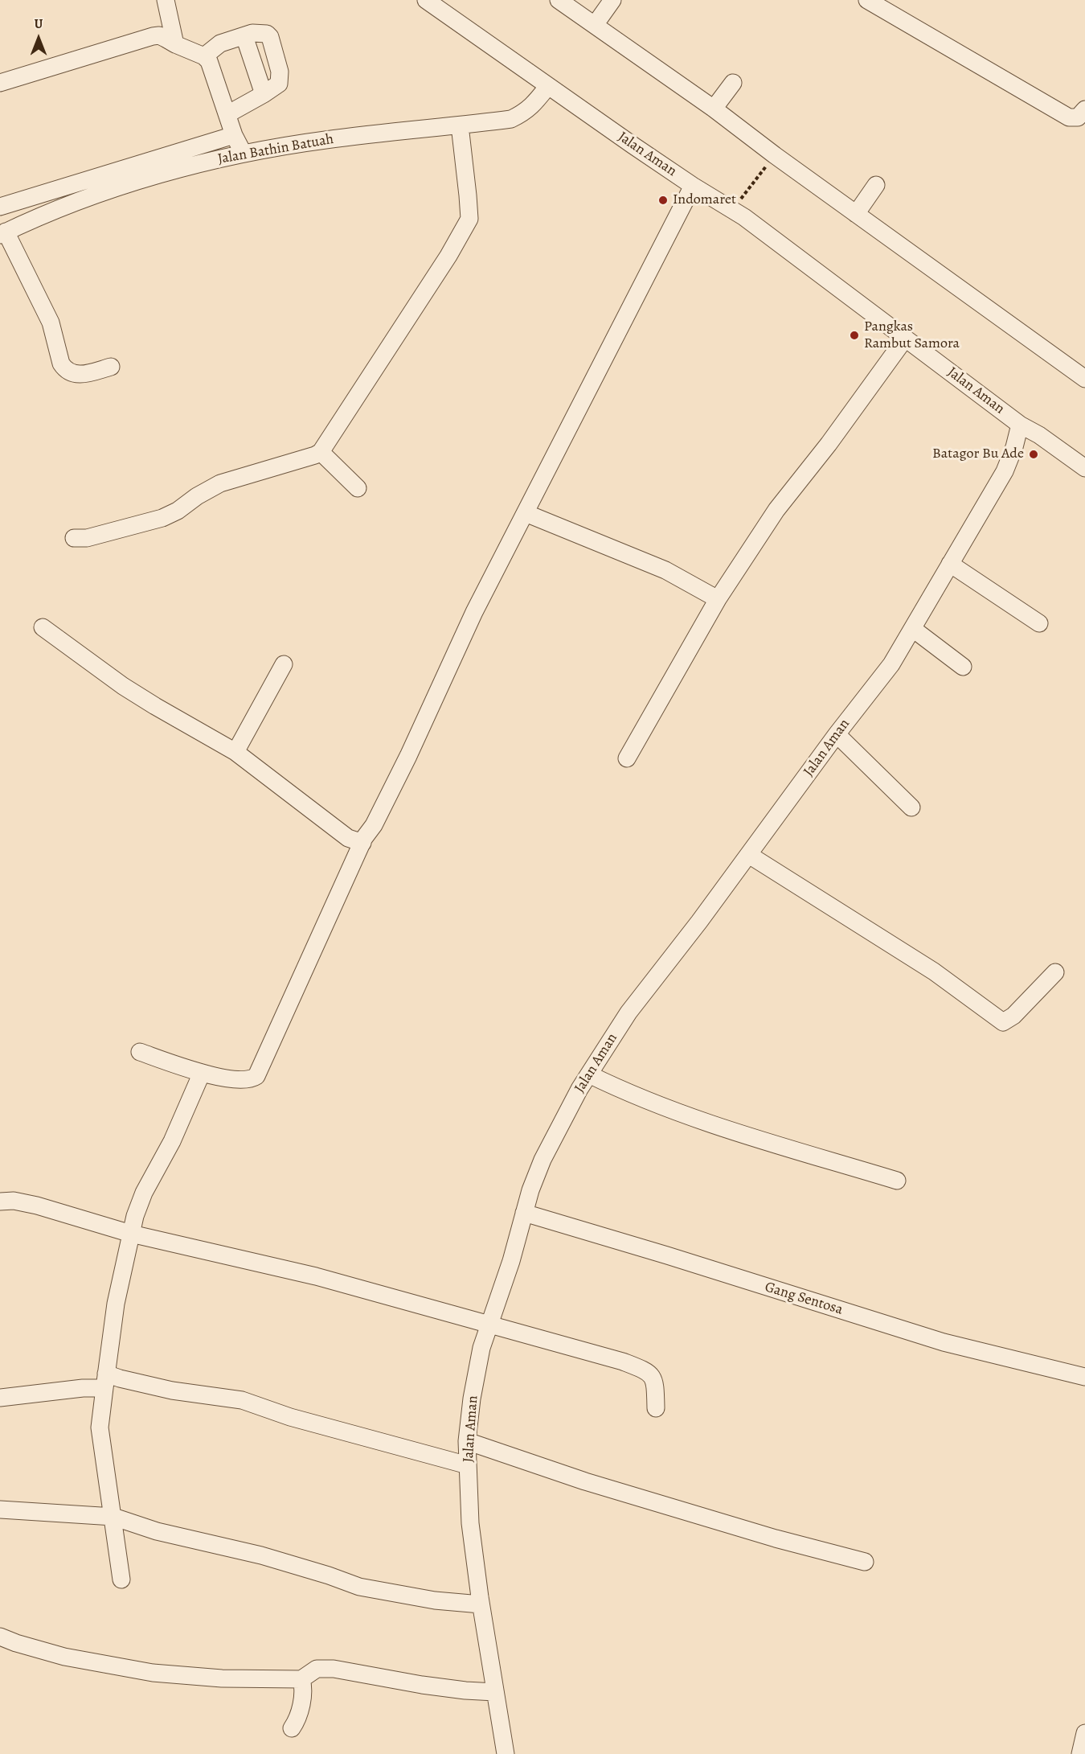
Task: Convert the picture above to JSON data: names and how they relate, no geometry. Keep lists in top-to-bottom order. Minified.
{"streets":{"street":["Jalan Bathin Batuah","Jalan Aman","Gang Sentosa"]},"crossings":[["Jalan Bathin Batuah","Jalan Aman"],["Jalan Aman","Gang Sentosa"]],"places":["Indomaret","Pangkas Rambut Samora","Batagor Bu Ade"],"north":"top"}
